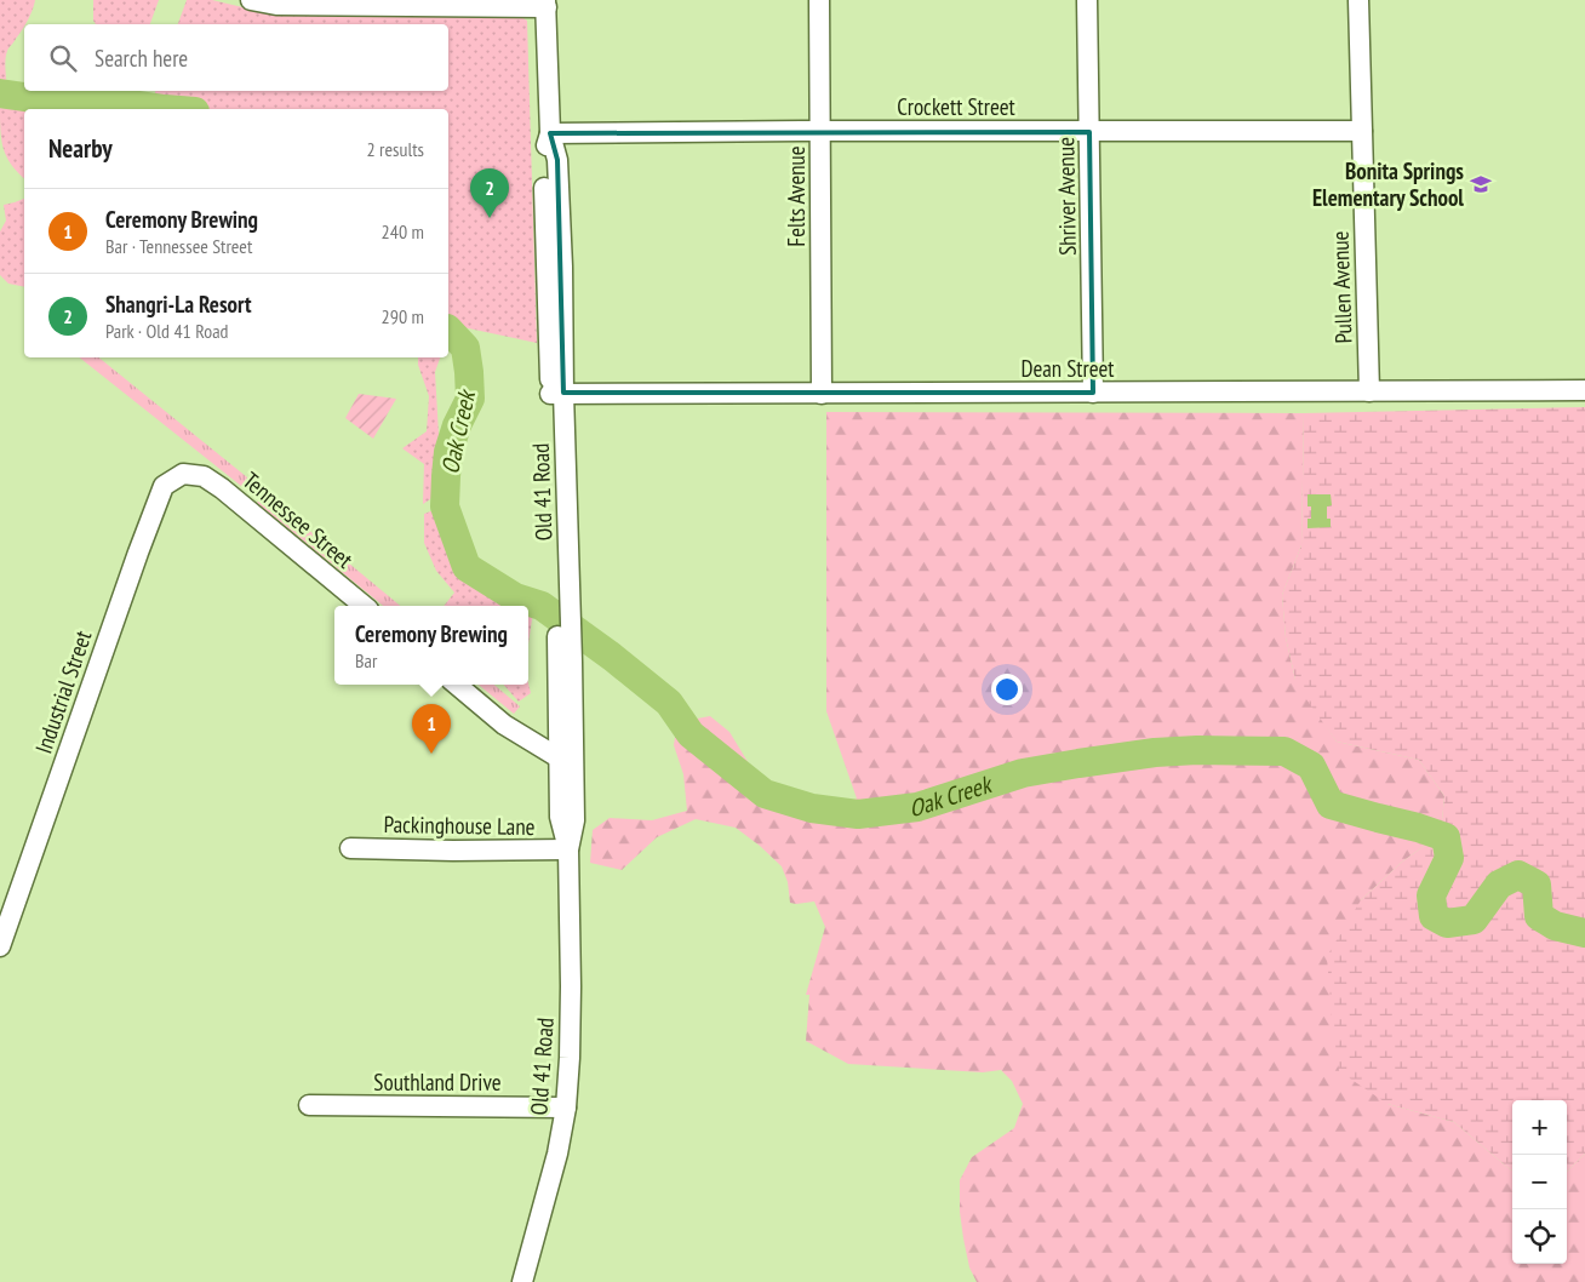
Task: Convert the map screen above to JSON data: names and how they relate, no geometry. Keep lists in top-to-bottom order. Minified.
{"streets":{"street":["Crockett Street","Felts Avenue","Shriver Avenue","Pullen Avenue","Dean Street","Old 41 Road","Tennessee Street","Industrial Street","Packinghouse Lane","Southland Drive"]},"crossings":[["Crockett Street","Felts Avenue"],["Crockett Street","Shriver Avenue"],["Crockett Street","Pullen Avenue"],["Crockett Street","Old 41 Road"],["Felts Avenue","Dean Street"],["Shriver Avenue","Dean Street"],["Pullen Avenue","Dean Street"],["Dean Street","Old 41 Road"],["Old 41 Road","Packinghouse Lane"],["Old 41 Road","Southland Drive"],["Tennessee Street","Industrial Street"]],"water":["Oak Creek"],"places":{"school or university":["Bonita Springs Elementary School"]},"page":{"search":"Search here","heading":["Nearby","2 results"],"pins":["2","1"],"list":[{"mark":"1","name":"Ceremony Brewing","note":"Bar · Tennessee Street","value":"240 m"},{"mark":"2","name":"Shangri-La Resort","note":"Park · Old 41 Road","value":"290 m"}],"popup":["Ceremony Brewing","Bar"],"map_buttons":["+","−"]}}
